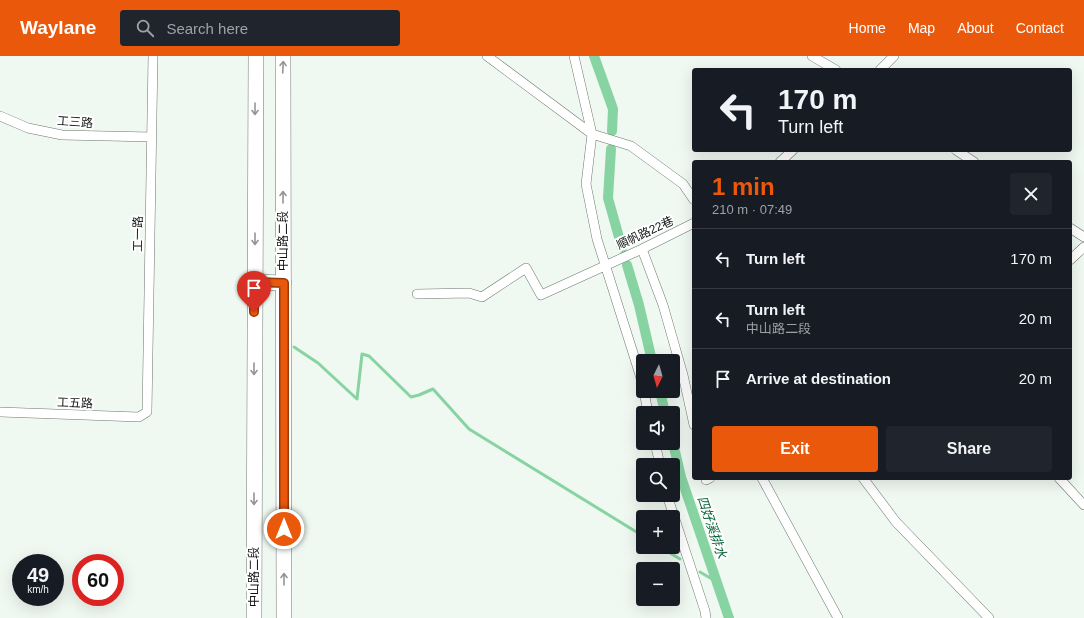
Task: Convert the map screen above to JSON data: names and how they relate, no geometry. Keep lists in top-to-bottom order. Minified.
{"streets":{"main road":["中山路二段"],"street":["工三路","順帆路22巷","工一路","工五路"]},"crossings":[["工三路","工一路"],["工一路","工五路"]],"water":["四好溪排水"],"north":"bottom","page":{"header":"Waylane","search":"Search here","nav":["Home","Map","About","Contact"],"turn":["170 m","Turn left"],"heading":["1 min","210 m · 07:49"],"list":[{"name":"Turn left","value":"170 m"},{"name":"Turn left","note":"中山路二段","value":"20 m"},{"name":"Arrive at destination","value":"20 m"}],"map_buttons":["+","−"],"buttons":["Exit","Share"],"speed":"49 km/h","limit":"60"}}
